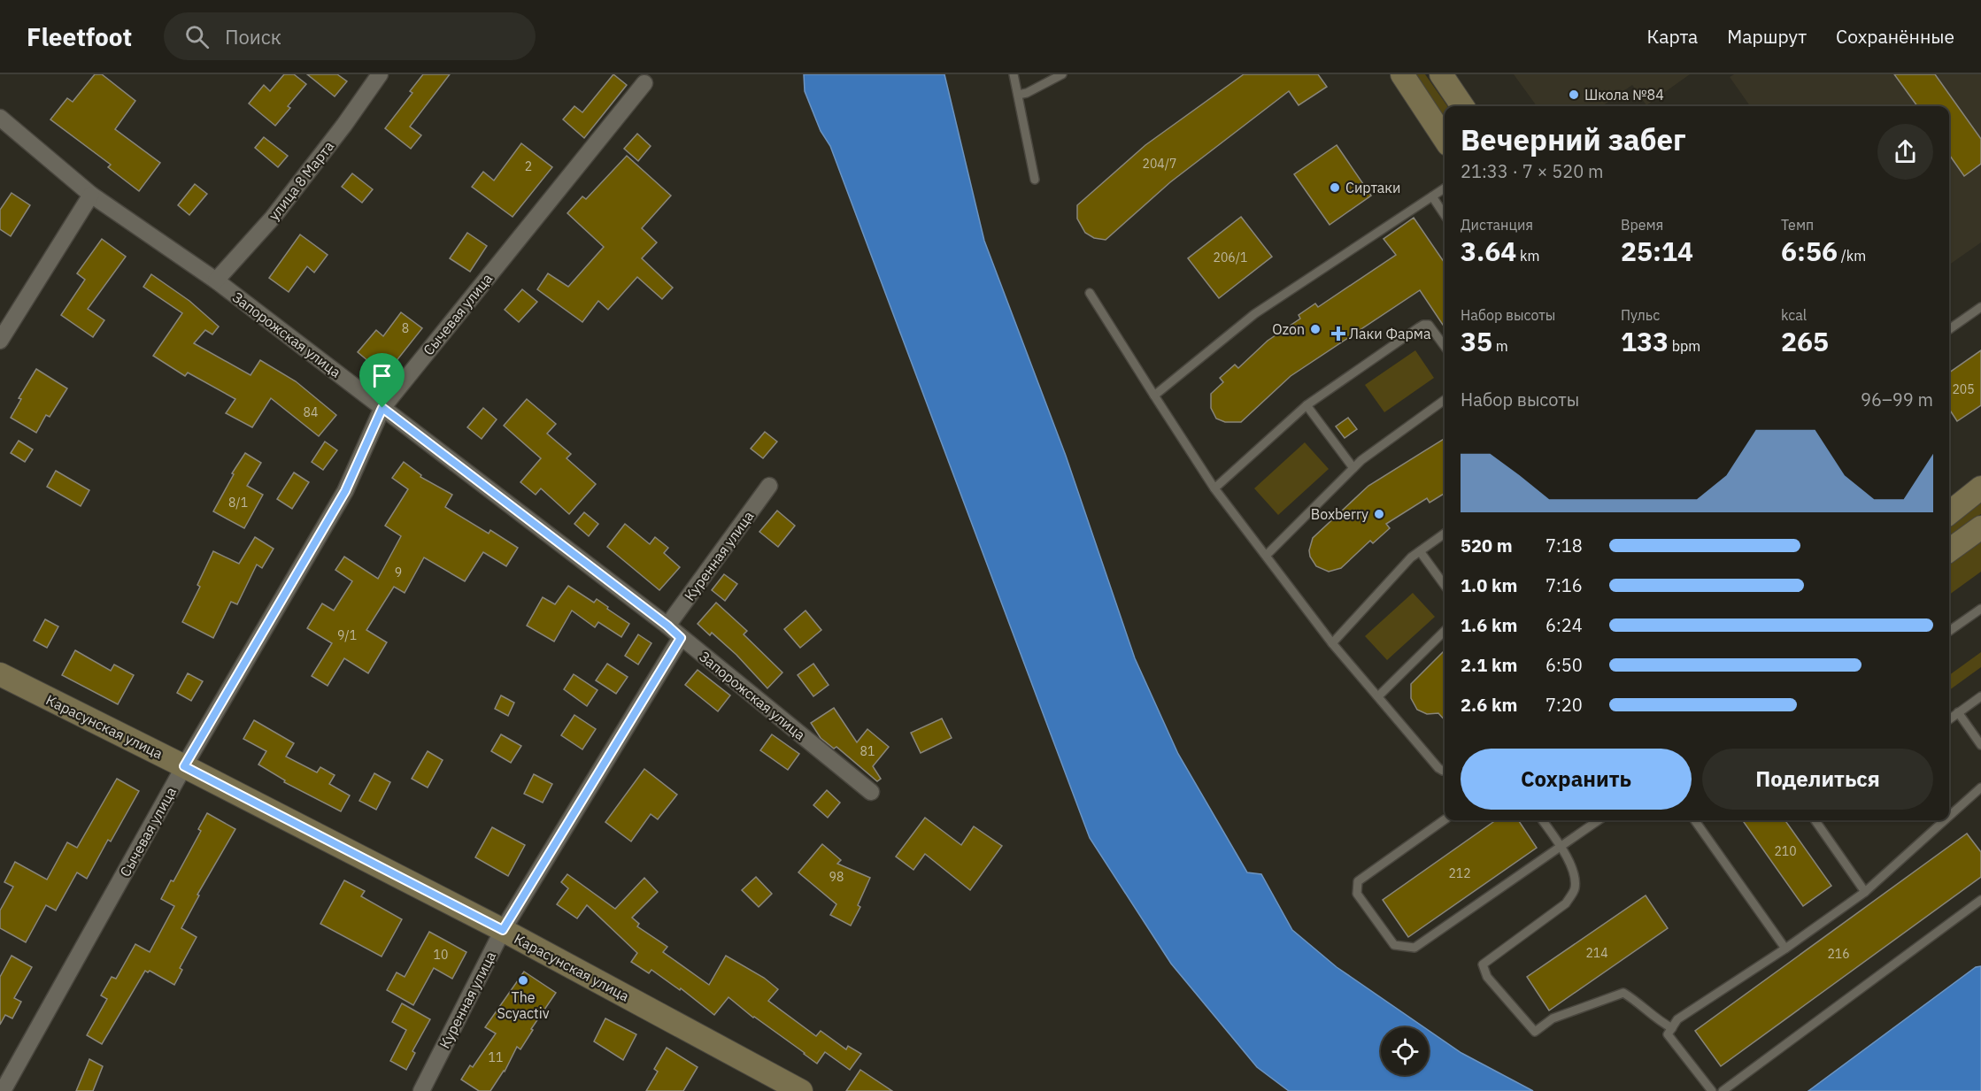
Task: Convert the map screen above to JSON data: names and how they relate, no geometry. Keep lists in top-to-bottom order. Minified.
{"streets":{"street":["улица 8 Марта","Сычевая улица","Запорожская улица","Куренная улица","Карасунская улица"]},"crossings":[["улица 8 Марта","Запорожская улица"],["Сычевая улица","Запорожская улица"],["Сычевая улица","Карасунская улица"],["Запорожская улица","Куренная улица"],["Куренная улица","Карасунская улица"]],"places":{"other":["Школа №84","Сиртаки","Ozon","Boxberry","The Scyactiv"],"health":["Лаки Фарма"]},"house_numbers":["204/7","2","206/1","8","205","84","8/1","9","9/1","81","210","212","98","214","216","10","11"],"page":{"header":"Fleetfoot","search":"Поиск","nav":["Карта","Маршрут","Сохранённые"],"heading":["Вечерний забег","21:33 · 7 × 520 m"],"stats":[["Дистанция","3.64 km"],["Время","25:14"],["Темп","6:56 /km"],["Набор высоты","35 m"],["Пульс","133 bpm"],["kcal","265"]],"chart":["Набор высоты","96–99 m"],"list":[{"name":"520 m","note":"7:18"},{"name":"1.0 km","note":"7:16"},{"name":"1.6 km","note":"6:24"},{"name":"2.1 km","note":"6:50"},{"name":"2.6 km","note":"7:20"}],"buttons":["Сохранить","Поделиться"]}}
